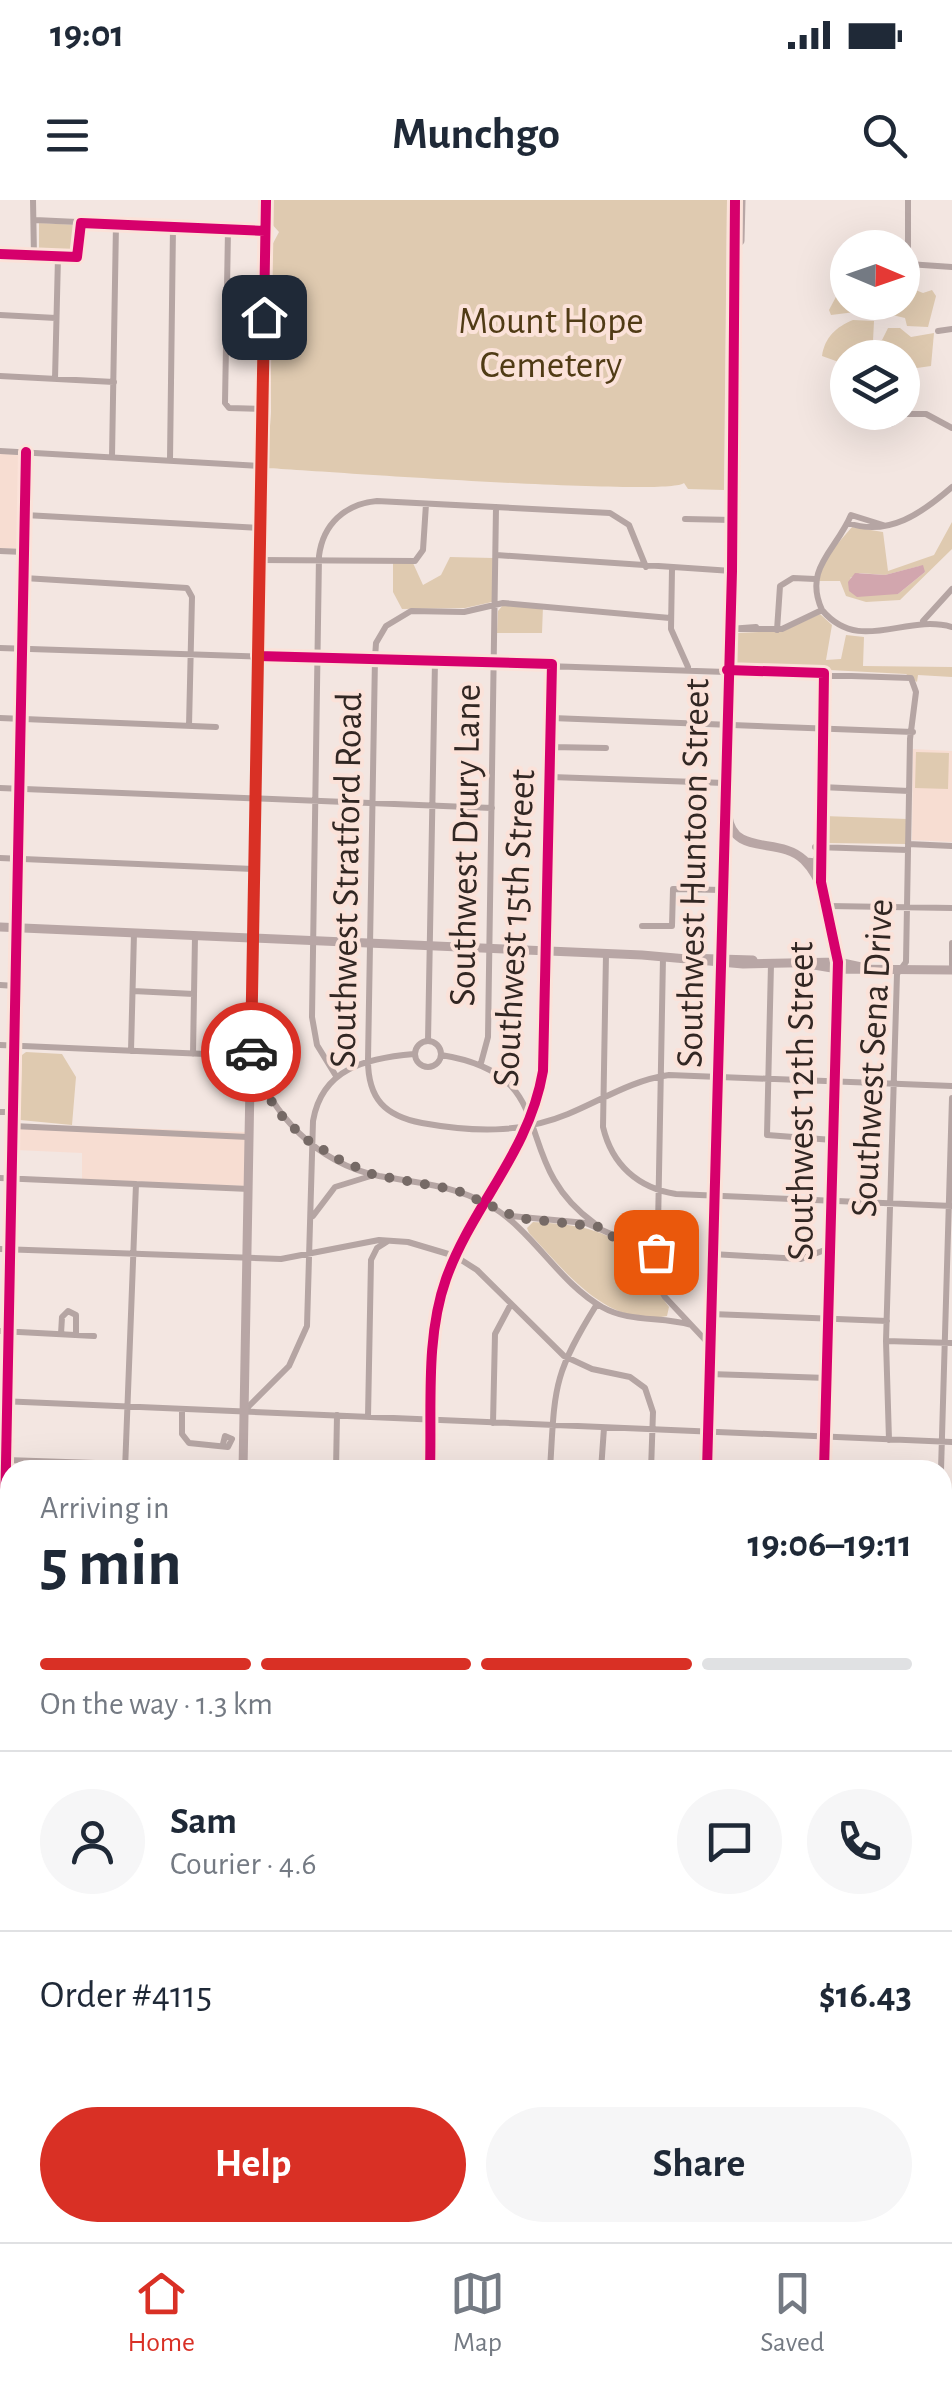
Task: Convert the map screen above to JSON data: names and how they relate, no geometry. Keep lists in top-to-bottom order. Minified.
{"streets":{"main road":["Southwest Huntoon Street","Southwest 12th Street"],"street":["Southwest Drury Lane","Southwest Stratford Road","Southwest 15th Street","Southwest Sena Drive"]},"crossings":[["Southwest Stratford Road","Southwest 15th Street"],["Southwest Sena Drive","Southwest 12th Street"]],"parks":["Mount Hope Cemetery"],"north":"right","page":{"status":"19:01","header":"Munchgo","heading":["5 min","Arriving in","19:06–19:11"],"panel":["Sam","Courier · 4.6","Order #4115","$16.43"],"bar":"On the way · 1.3 km","buttons":["Help","Share"],"tabs":["Home","Map","Saved"]}}
